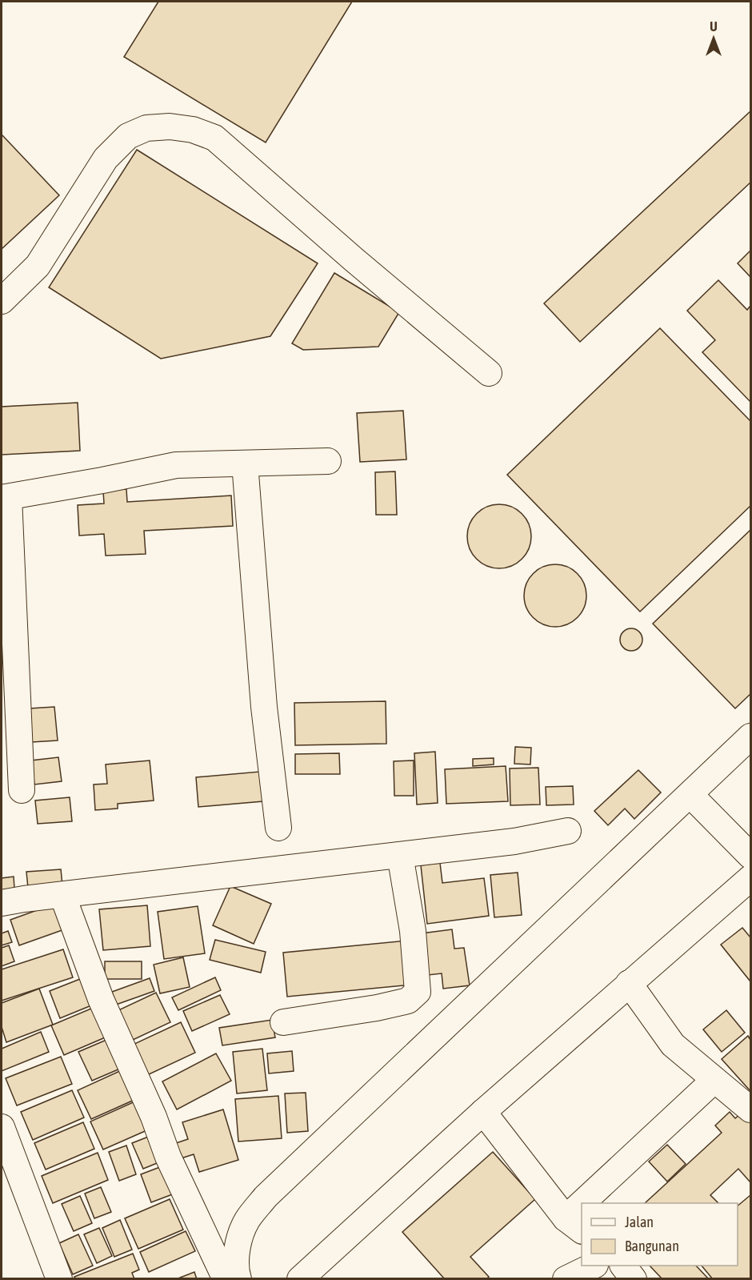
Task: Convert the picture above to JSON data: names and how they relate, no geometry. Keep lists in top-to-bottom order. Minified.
{"legend":["Jalan","Bangunan"],"north":"top"}
